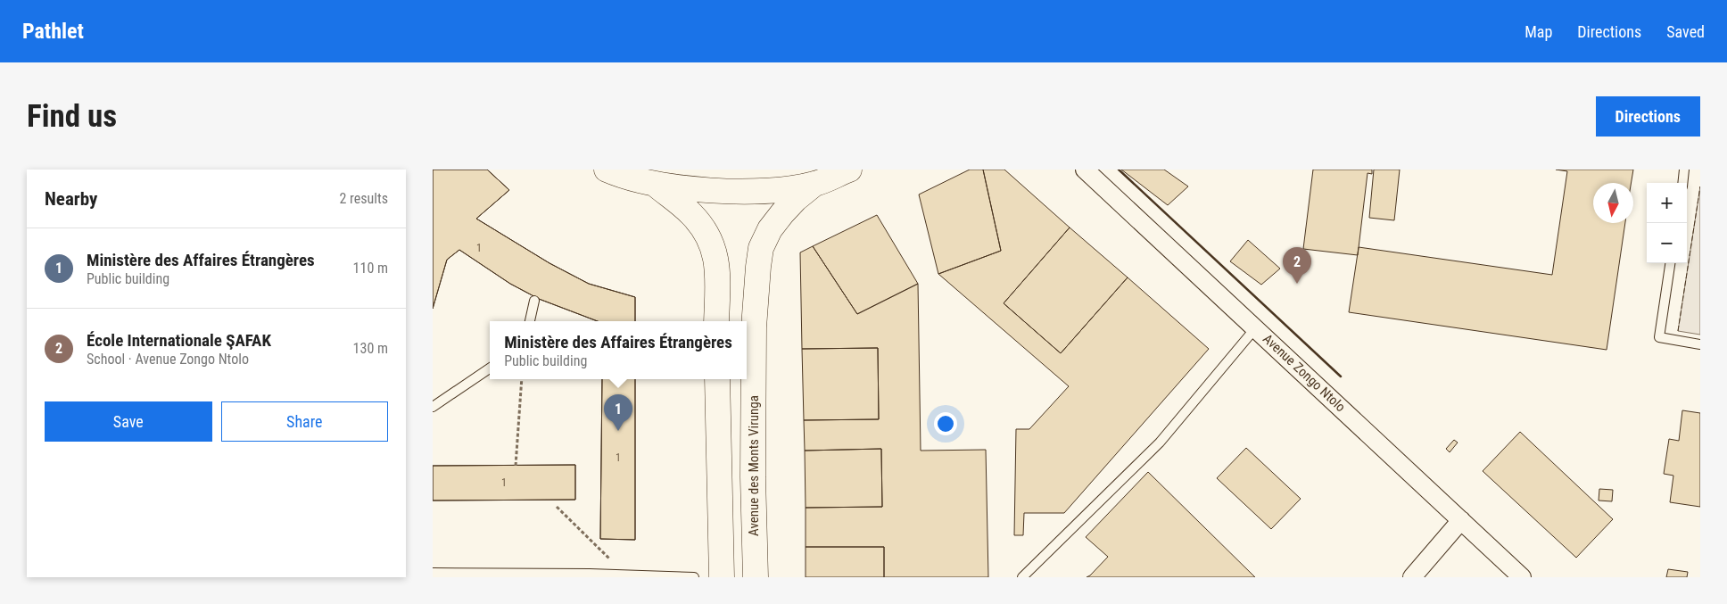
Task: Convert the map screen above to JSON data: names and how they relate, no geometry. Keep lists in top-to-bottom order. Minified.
{"streets":{"street":["Avenue Zongo Ntolo","Avenue des Monts Virunga"]},"house_numbers":["1","1","1"],"north":"bottom","page":{"header":"Pathlet","nav":["Map","Directions","Saved"],"buttons":["Directions",["Save","Share"]],"title":"Find us","heading":["Nearby","2 results"],"map_buttons":["+","−"],"list":[{"mark":"1","name":"Ministère des Affaires Étrangères","note":"Public building","value":"110 m"},{"mark":"2","name":"École Internationale ŞAFAK","note":"School · Avenue Zongo Ntolo","value":"130 m"}],"pins":["2","1"],"popup":["Ministère des Affaires Étrangères","Public building"]}}
